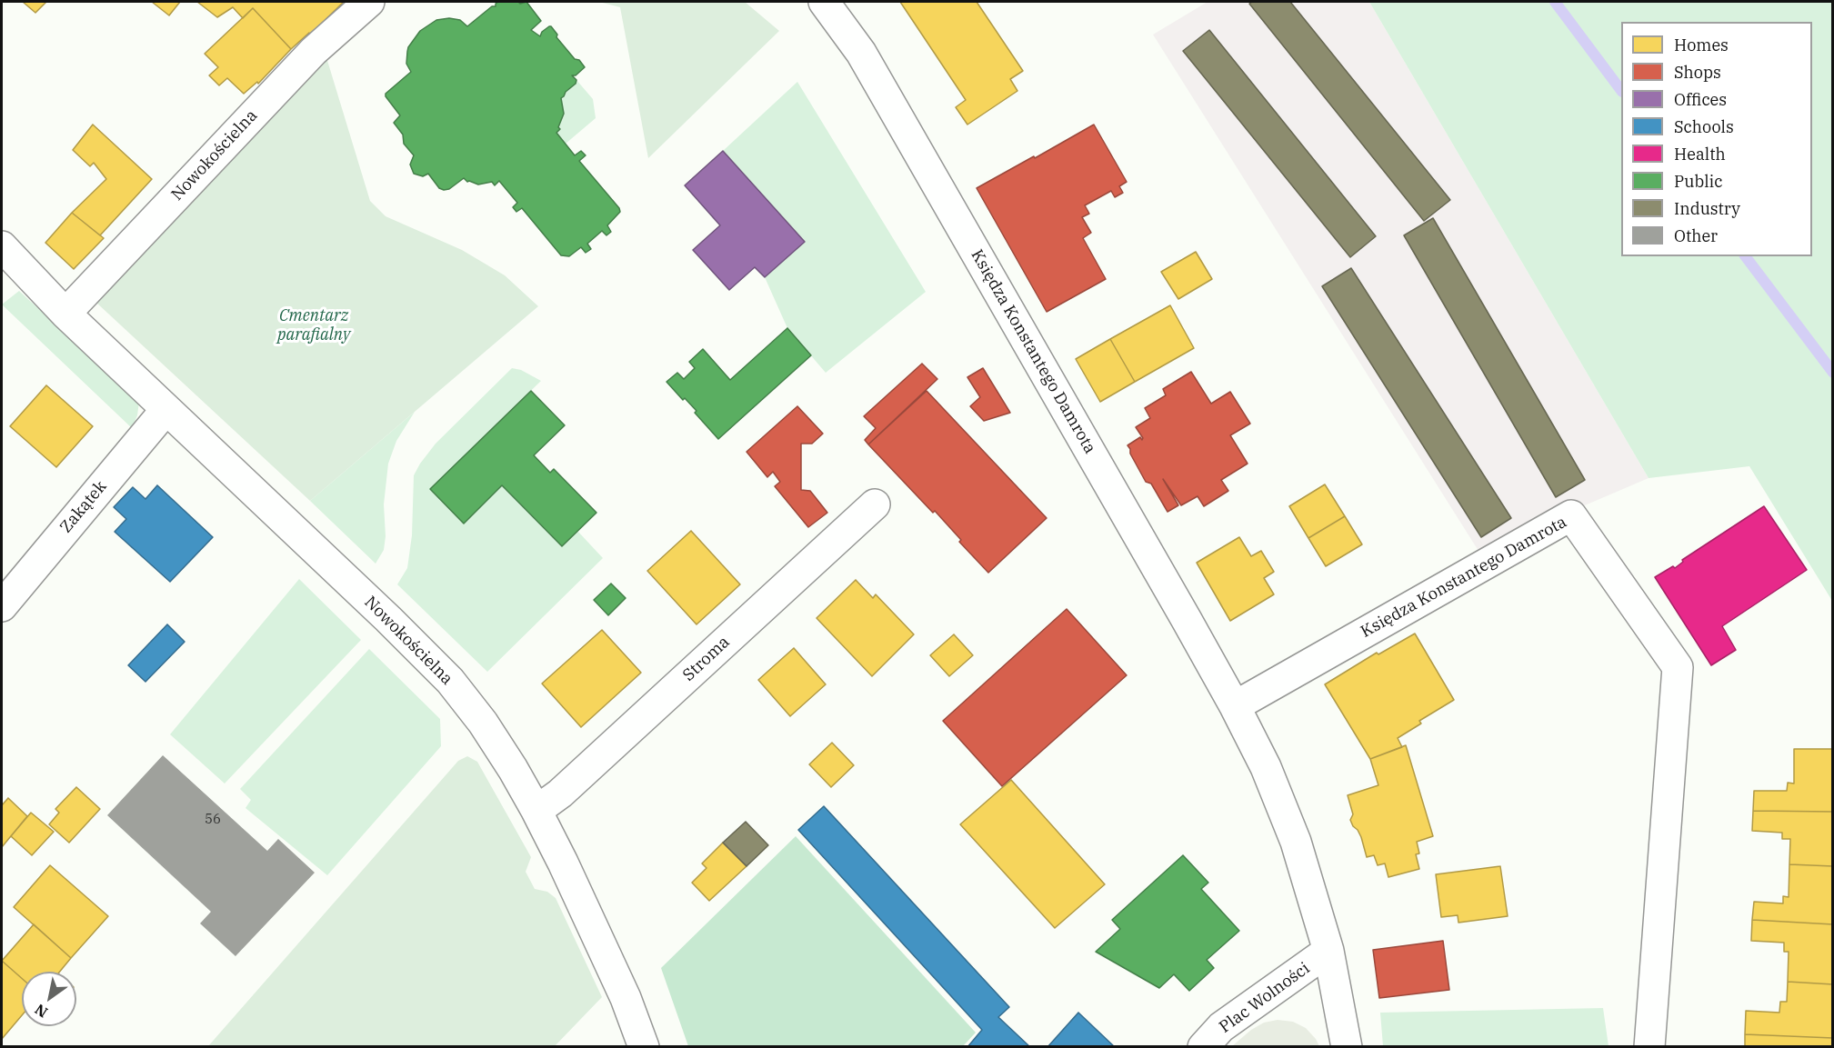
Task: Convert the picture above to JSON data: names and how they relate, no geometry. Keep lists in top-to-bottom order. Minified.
{"streets":{"street":["Nowokościelna","Księdza Konstantego Damrota","Zakątek","Stroma","Plac Wolności"]},"crossings":[["Nowokościelna","Zakątek"],["Nowokościelna","Stroma"],["Księdza Konstantego Damrota","Plac Wolności"]],"parks":["Cmentarz parafialny"],"house_numbers":["56"],"legend":["Homes","Shops","Offices","Schools","Health","Public","Industry","Other"],"north":"bottom left"}
